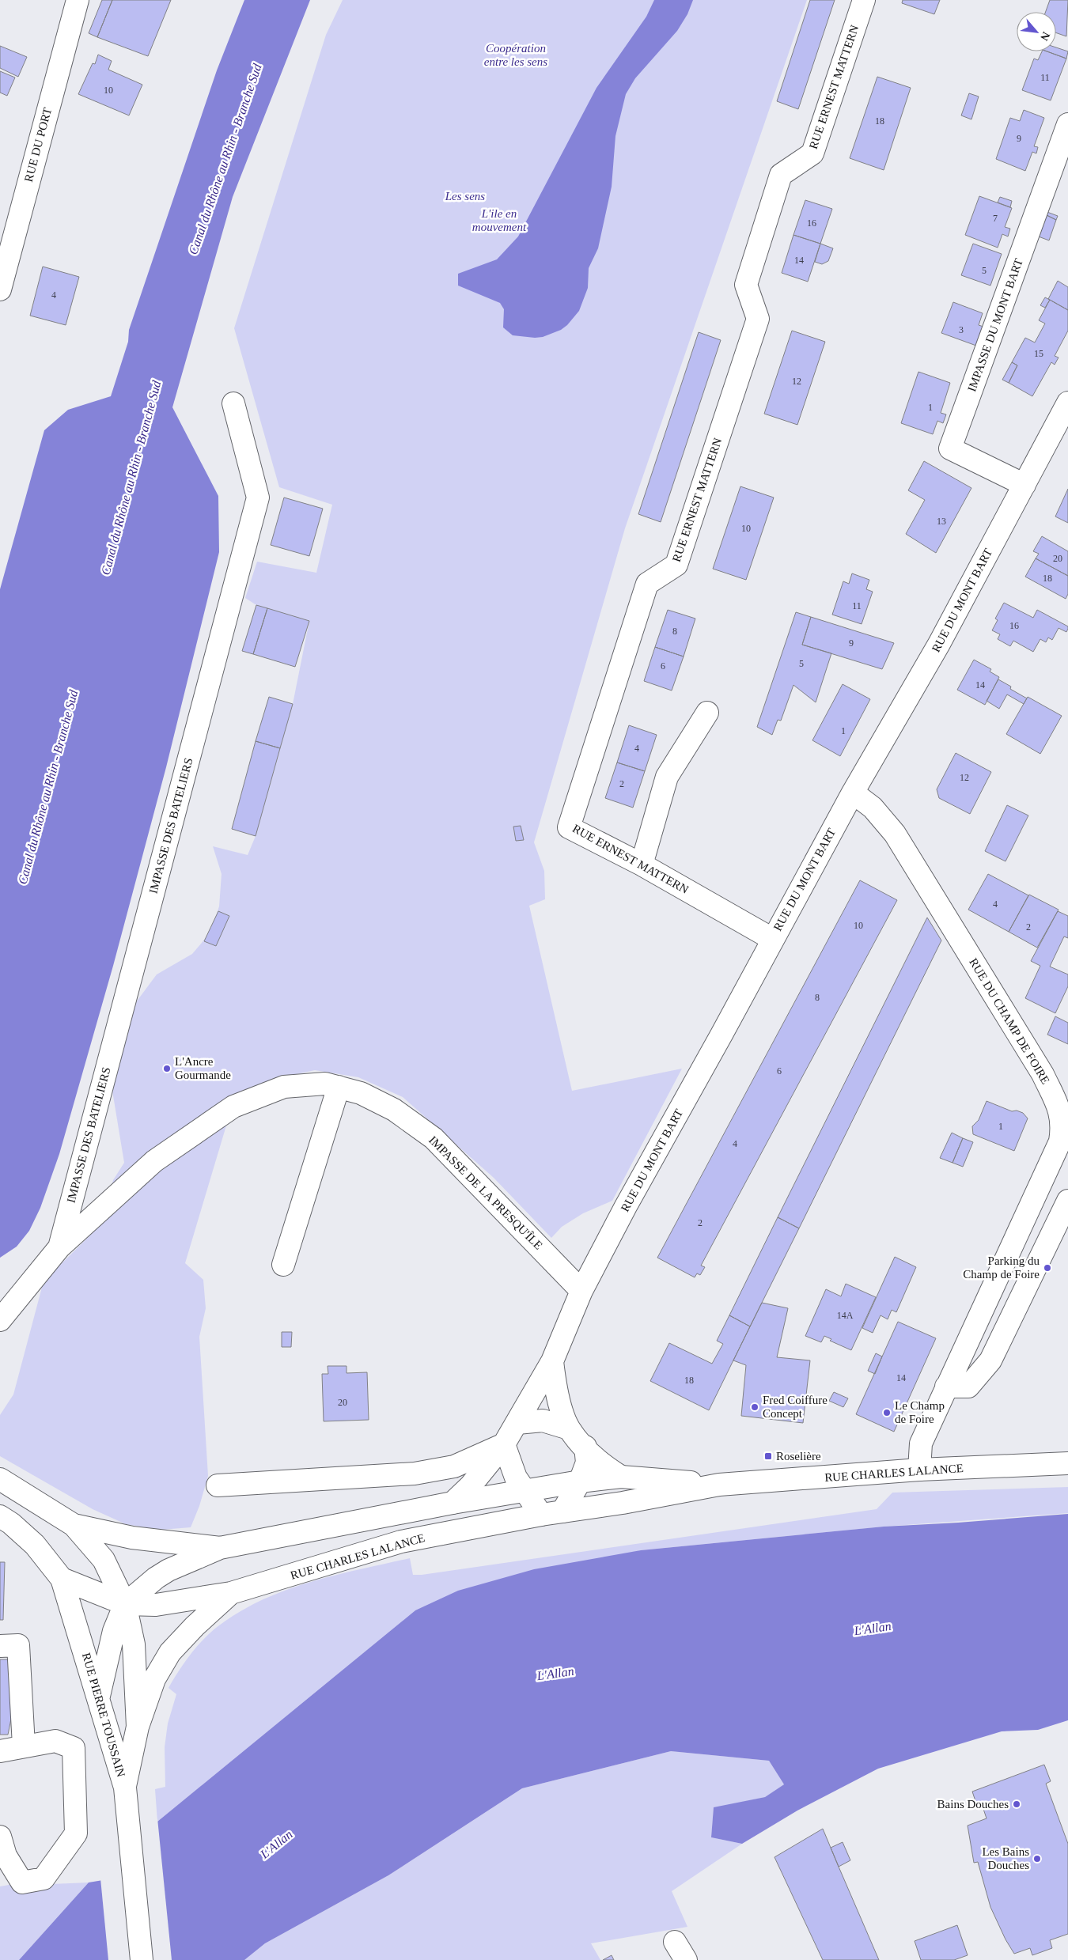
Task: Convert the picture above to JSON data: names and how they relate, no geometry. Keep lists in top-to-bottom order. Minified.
{"streets":{"street":["RUE ERNEST MATTERN","RUE DU PORT","IMPASSE DU MONT BART","RUE DU MONT BART","IMPASSE DES BATELIERS","RUE DU CHAMP DE FOIRE","IMPASSE DE LA PRESQU'ÎLE","RUE CHARLES LALANCE","RUE PIERRE TOUSSAIN"]},"crossings":[["RUE ERNEST MATTERN","RUE DU MONT BART"],["IMPASSE DU MONT BART","RUE DU MONT BART"],["RUE DU MONT BART","RUE DU CHAMP DE FOIRE"],["RUE DU MONT BART","IMPASSE DE LA PRESQU'ÎLE"],["RUE DU MONT BART","RUE CHARLES LALANCE"],["IMPASSE DES BATELIERS","IMPASSE DE LA PRESQU'ÎLE"],["RUE DU CHAMP DE FOIRE","RUE CHARLES LALANCE"],["RUE CHARLES LALANCE","RUE PIERRE TOUSSAIN"]],"water":["Canal du Rhône au Rhin - Branche Sud","L'Allan"],"parks":["Coopération entre les sens","Les sens","L'ile en mouvement"],"places":{"other":["L'Ancre Gourmande","Parking du Champ de Foire","Fred Coiffure Concept","Le Champ de Foire","Bains Douches","Les Bains Douches"],"transit":["Roselière"]},"house_numbers":["11","10","18","9","7","16","14","5","4","3","15","12","1","13","10","20","18","11","16","8","9","5","6","14","1","4","12","2","4","10","2","8","6","1","4","2","14A","14","18","20"],"north":"bottom right"}
